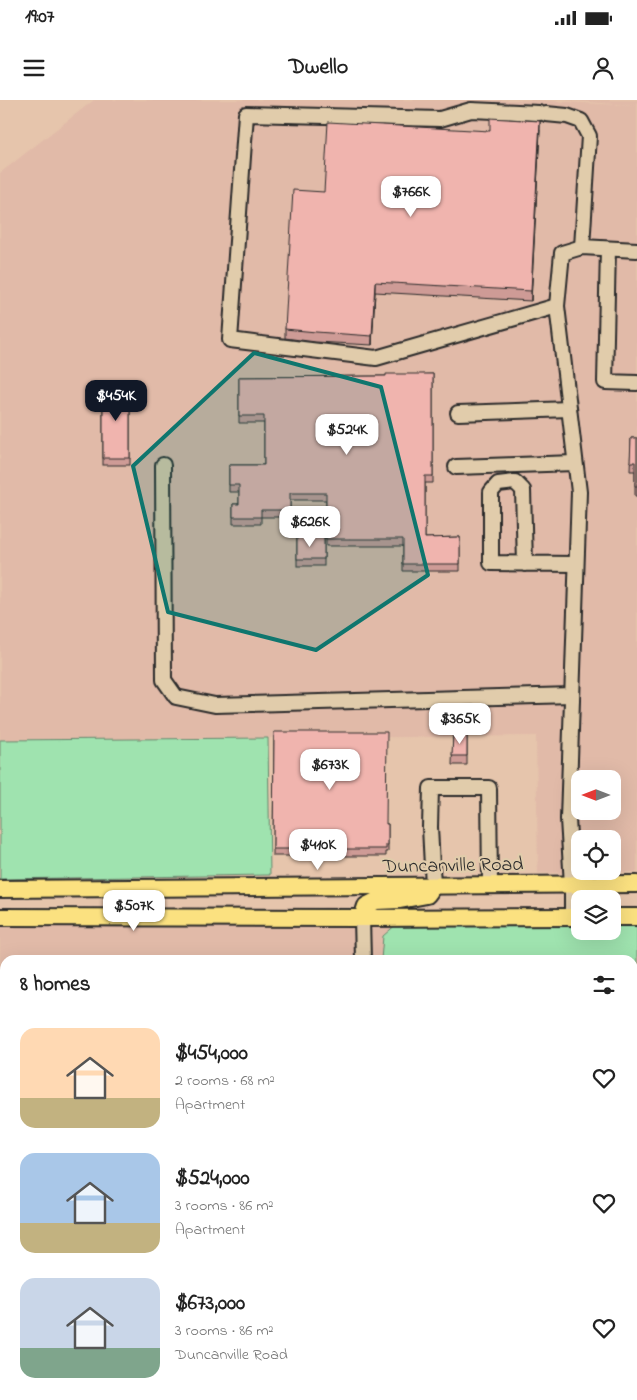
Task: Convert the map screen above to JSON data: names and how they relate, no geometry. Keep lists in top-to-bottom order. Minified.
{"streets":{"main road":["Duncanville Road"]},"north":"left","page":{"status":"19:07","header":"Dwello","price":["$766K","$454K","$524K","$626K","$365K","$673K","$410K","$507K"],"heading":"8 homes","list":[{"name":"$454,000","note":"2 rooms · 68 m² · Apartment"},{"name":"$524,000","note":"3 rooms · 86 m² · Apartment"},{"name":"$673,000","note":"3 rooms · 86 m² · Duncanville Road"}]}}
